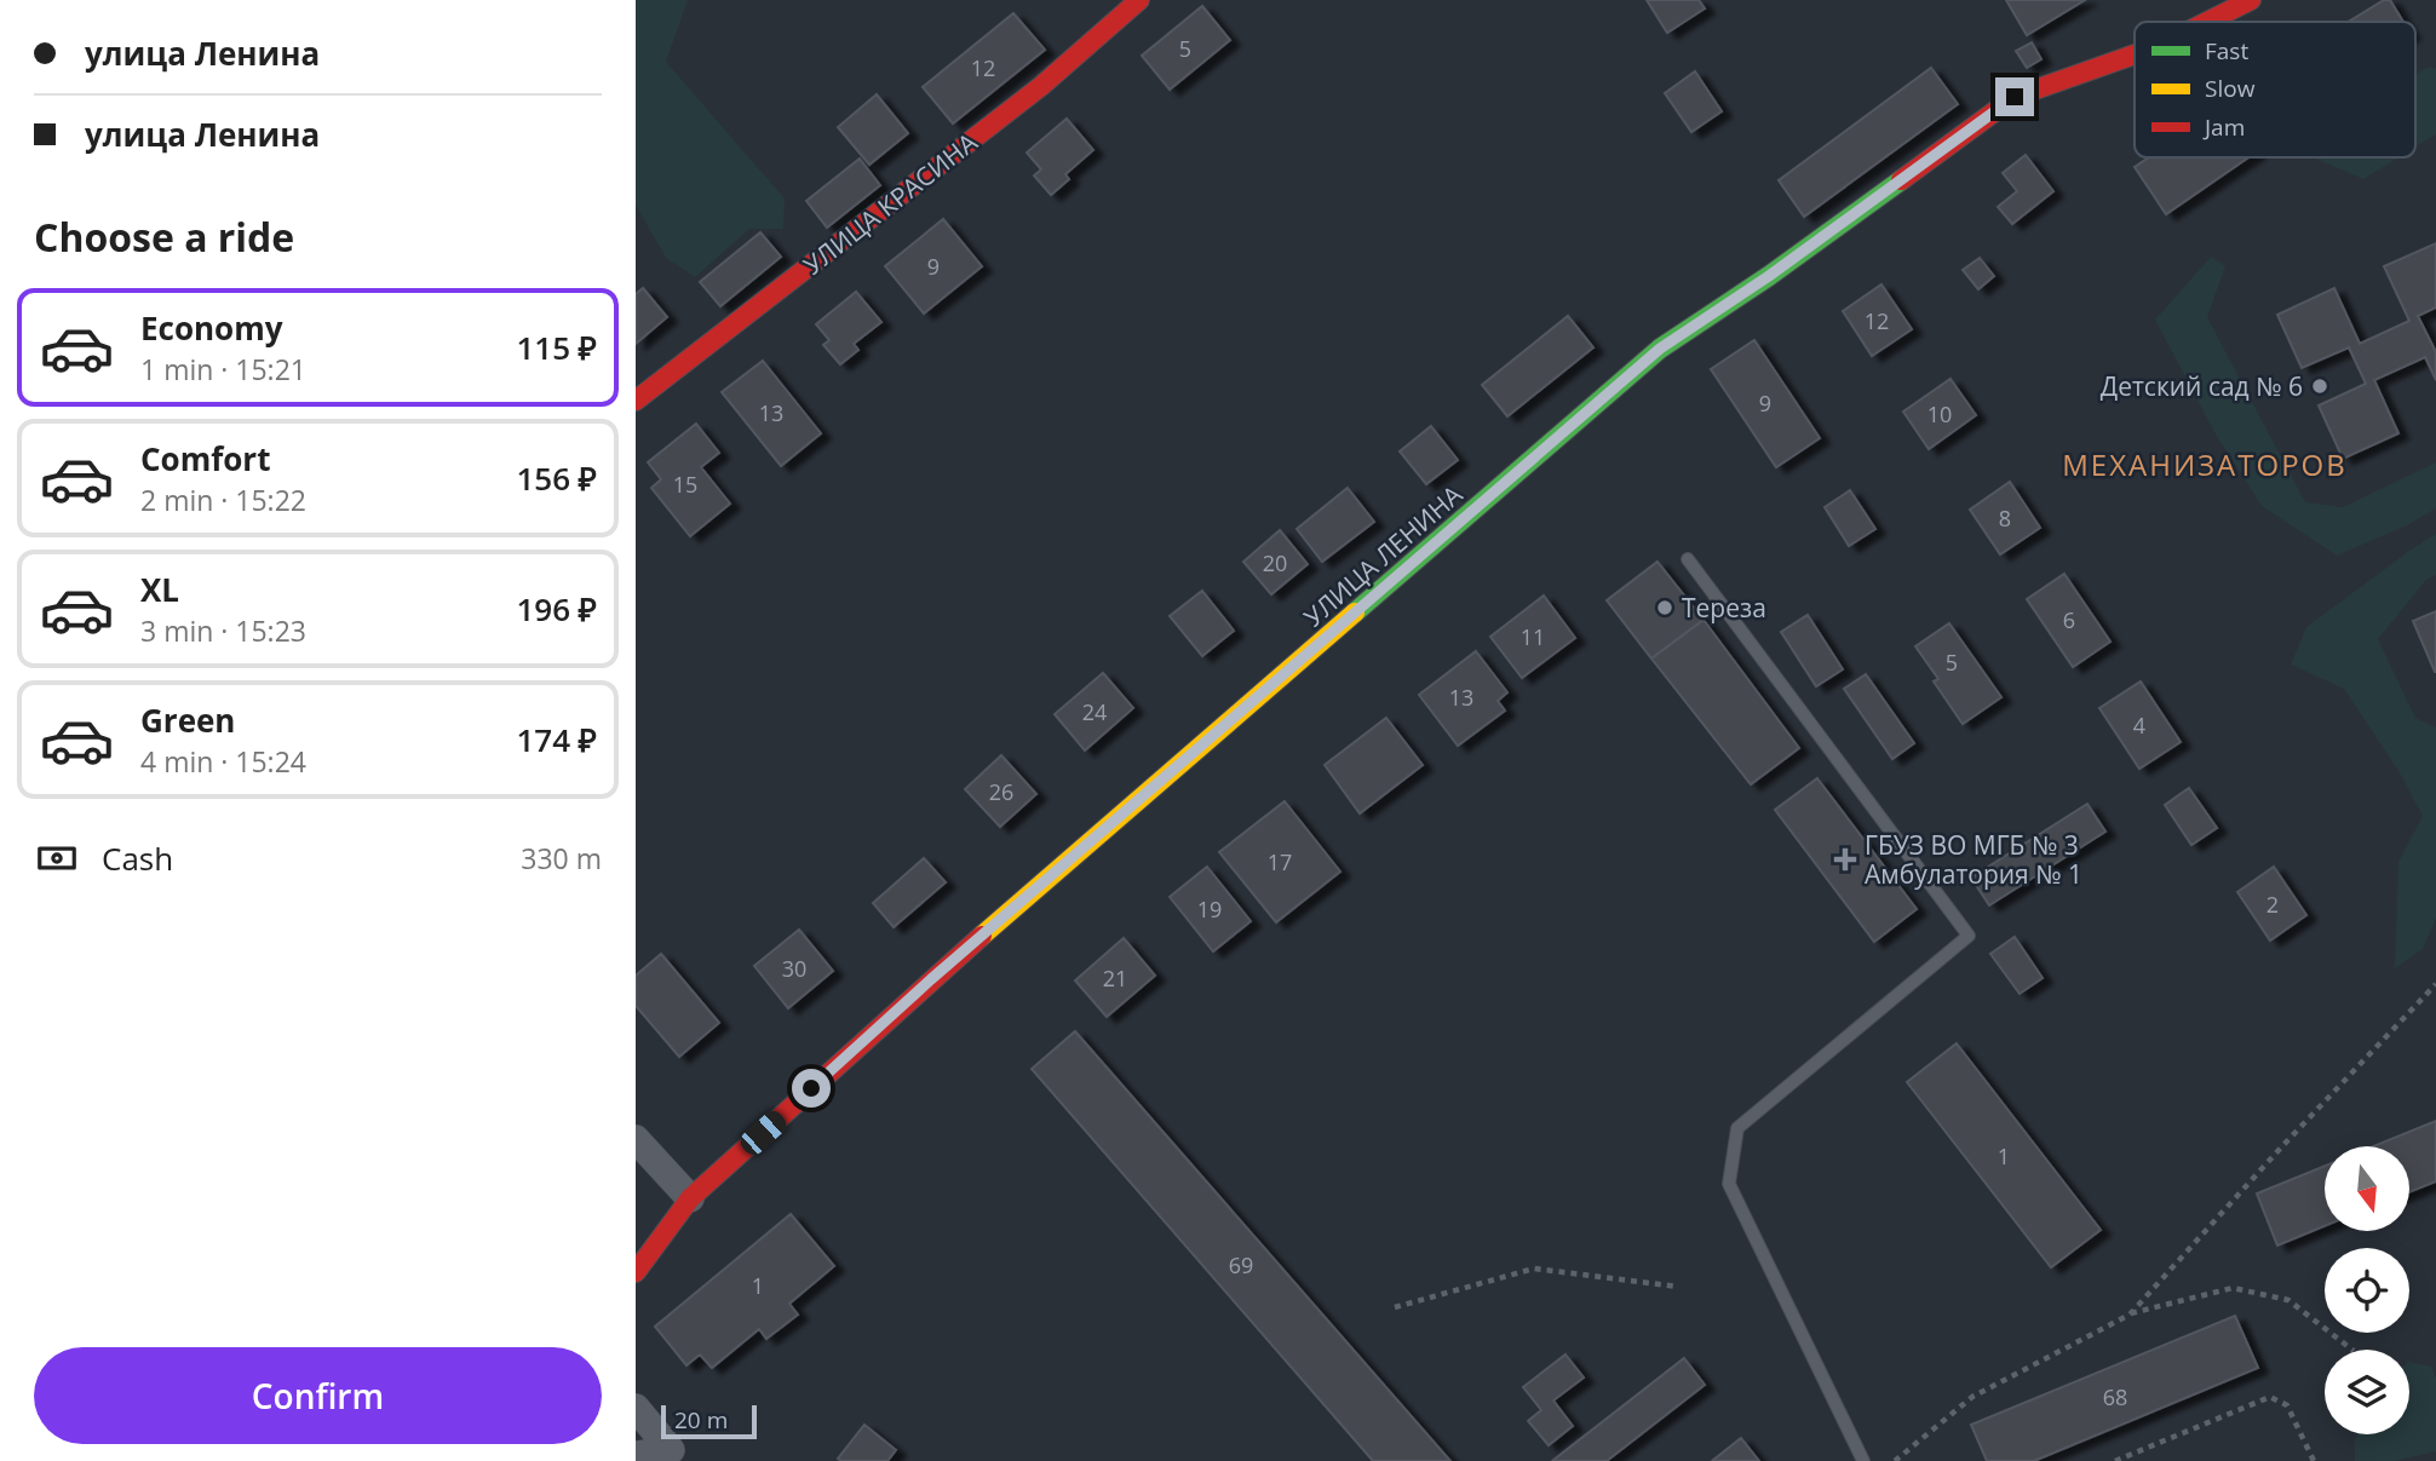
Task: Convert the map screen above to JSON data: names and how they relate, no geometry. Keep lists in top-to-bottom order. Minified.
{"streets":{"street":["УЛИЦА КРАСИНА","УЛИЦА ЛЕНИНА"]},"districts":["МЕХАНИЗАТОРОВ"],"places":{"other":["Детский сад № 6","Тереза"],"health":["ГБУЗ ВО МГБ № 3 Амбулатория № 1"]},"house_numbers":["5","12","9","12","9","13","10","15","8","20","6","11","5","13","24","4","26","17","2","19","30","21","1","69","1","68"],"legend":["Fast","Slow","Jam"],"scale_bar":"20 m","north":"bottom","page":{"banner":["улица Ленина","улица Ленина"],"heading":"Choose a ride","list":[{"name":"Economy","note":"1 min · 15:21","value":"115 ₽"},{"name":"Comfort","note":"2 min · 15:22","value":"156 ₽"},{"name":"XL","note":"3 min · 15:23","value":"196 ₽"},{"name":"Green","note":"4 min · 15:24","value":"174 ₽"}],"pay":["Cash","330 m"],"buttons":"Confirm","scale":"20 m"}}
